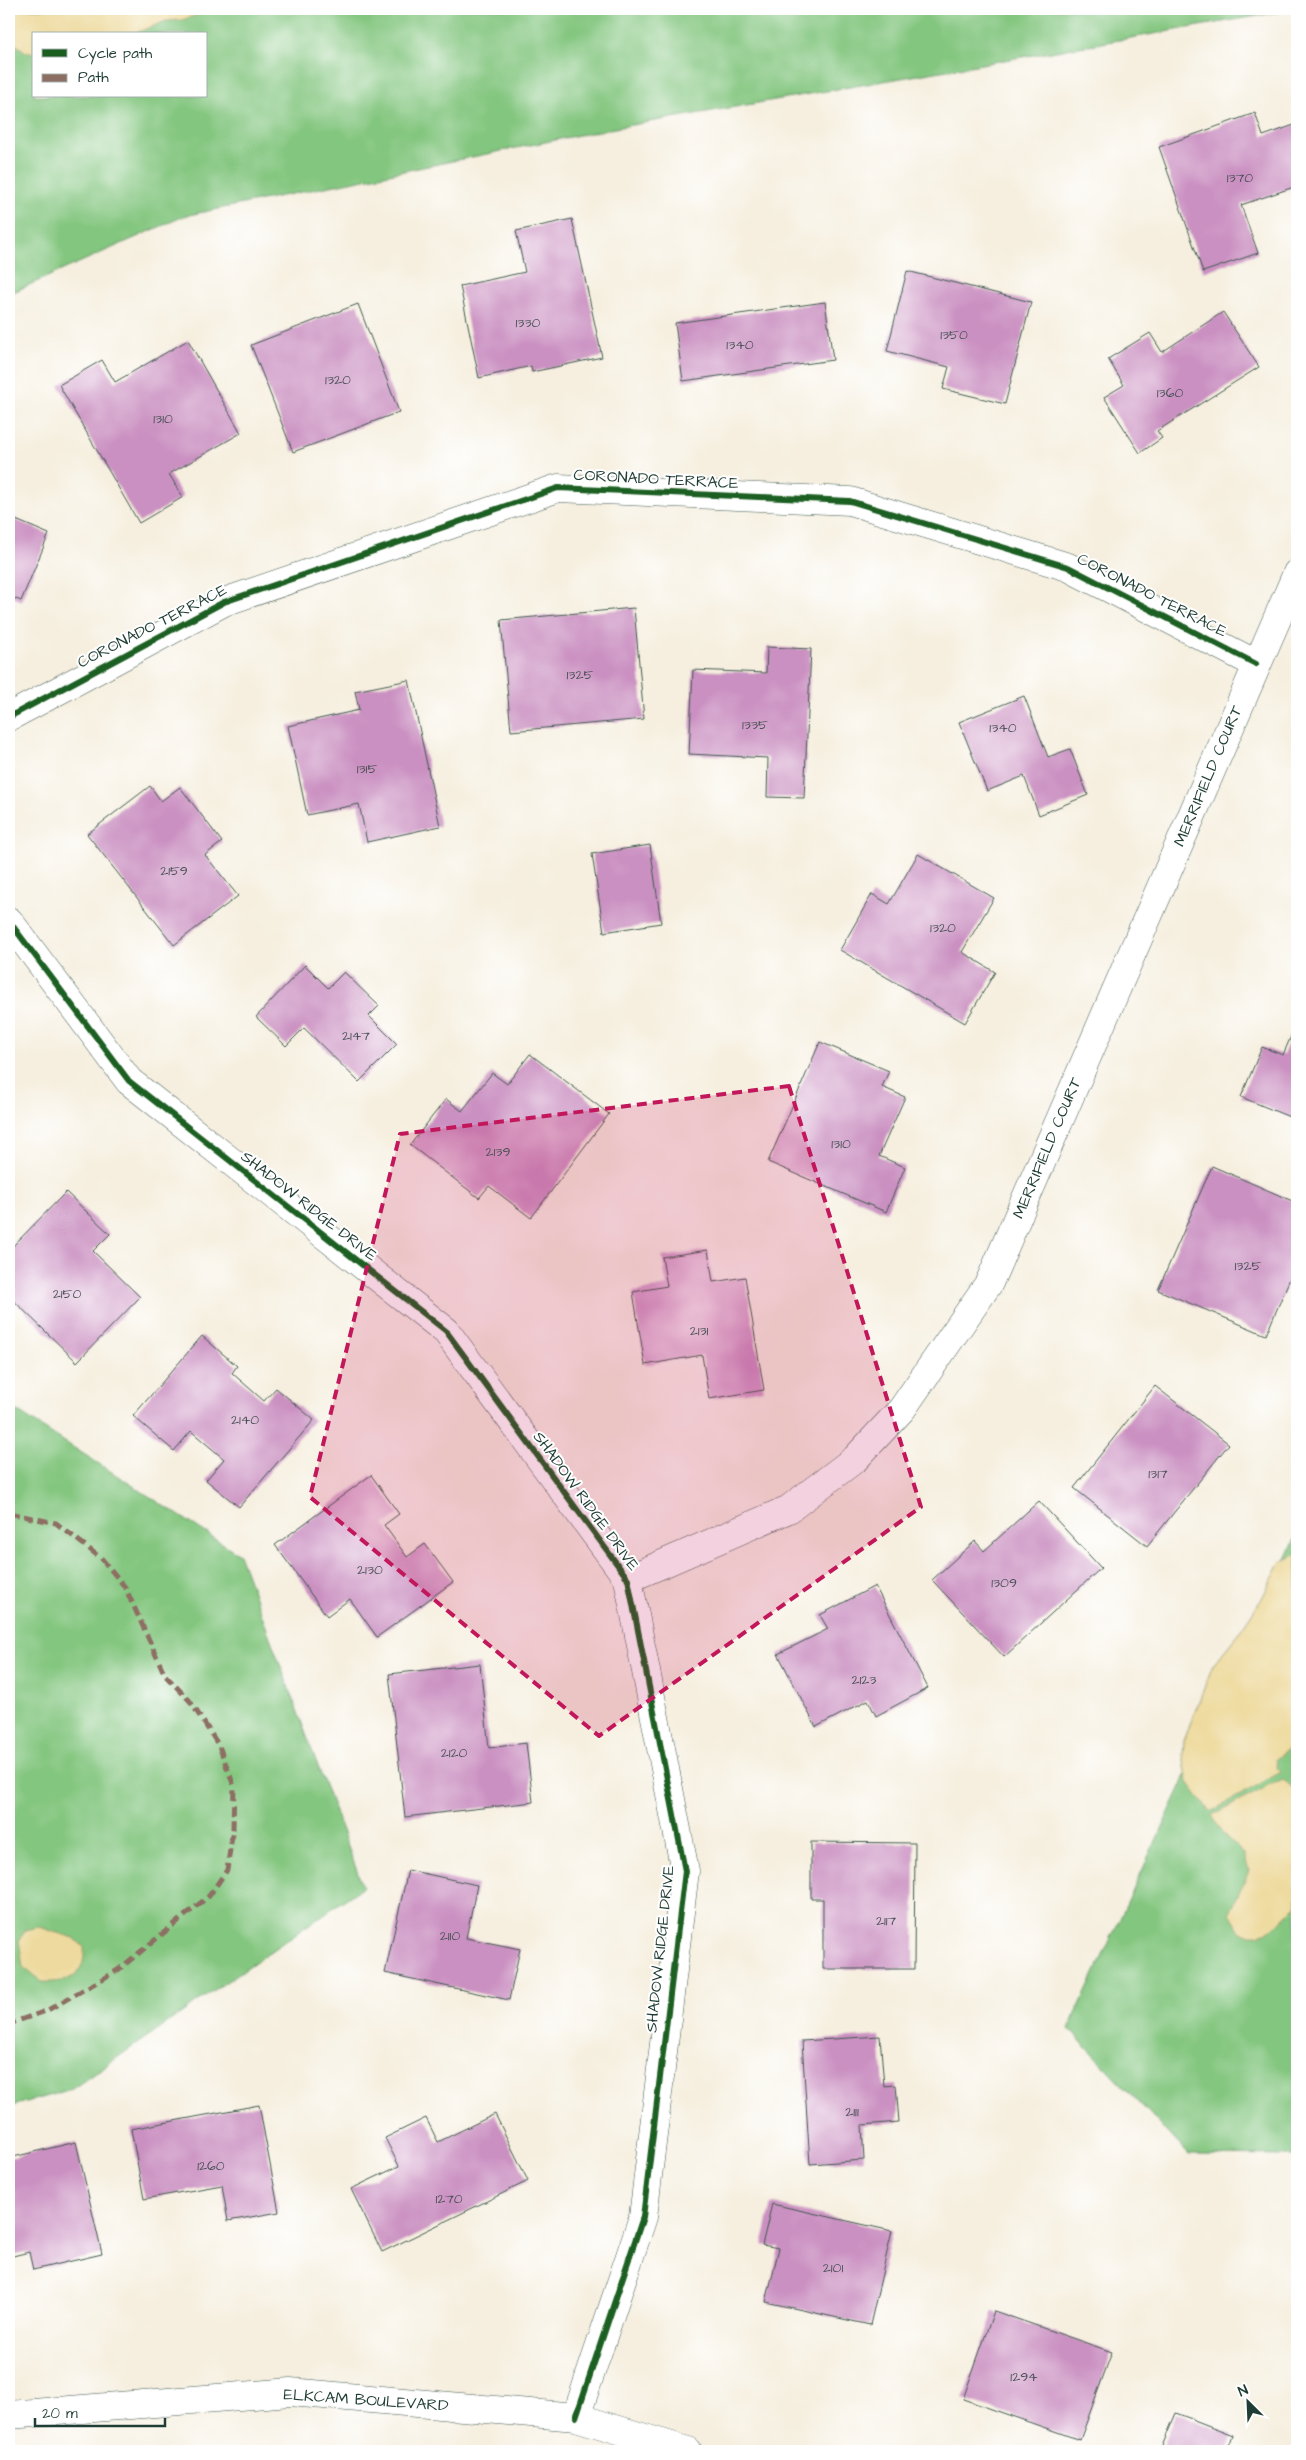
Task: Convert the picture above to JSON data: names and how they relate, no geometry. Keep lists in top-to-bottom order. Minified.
{"streets":{"street":["CORONADO TERRACE","MERRIFIELD COURT","SHADOW RIDGE DRIVE","ELKCAM BOULEVARD"]},"crossings":[["CORONADO TERRACE","MERRIFIELD COURT"],["MERRIFIELD COURT","SHADOW RIDGE DRIVE"],["SHADOW RIDGE DRIVE","ELKCAM BOULEVARD"]],"house_numbers":["1370","1330","1350","1340","1320","1360","1310","1325","1335","1340","1315","2159","1320","2147","1310","2139","1325","2150","2131","2140","1317","2130","1309","2123","2120","2117","2110","2111","1260","1270","2101","1294"],"legend":["Cycle path","Path"],"scale_bar":"20 m","north":"top left"}
